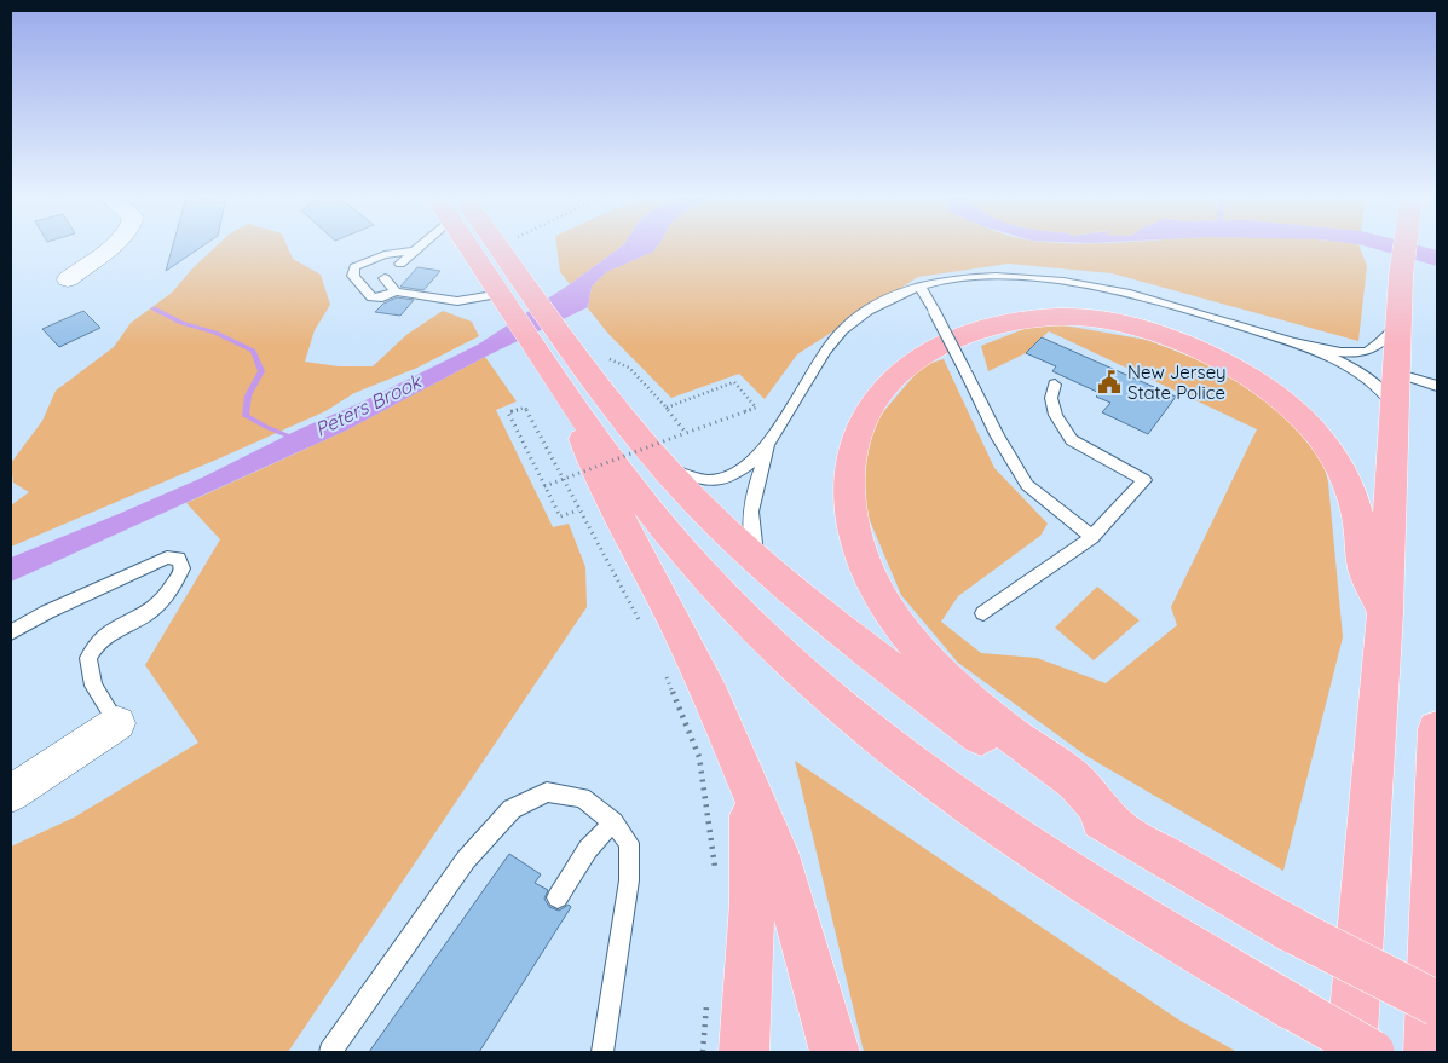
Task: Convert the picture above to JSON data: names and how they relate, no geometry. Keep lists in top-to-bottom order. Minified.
{"water":["Peters Brook"],"places":{"public building":["New Jersey State Police"]}}
